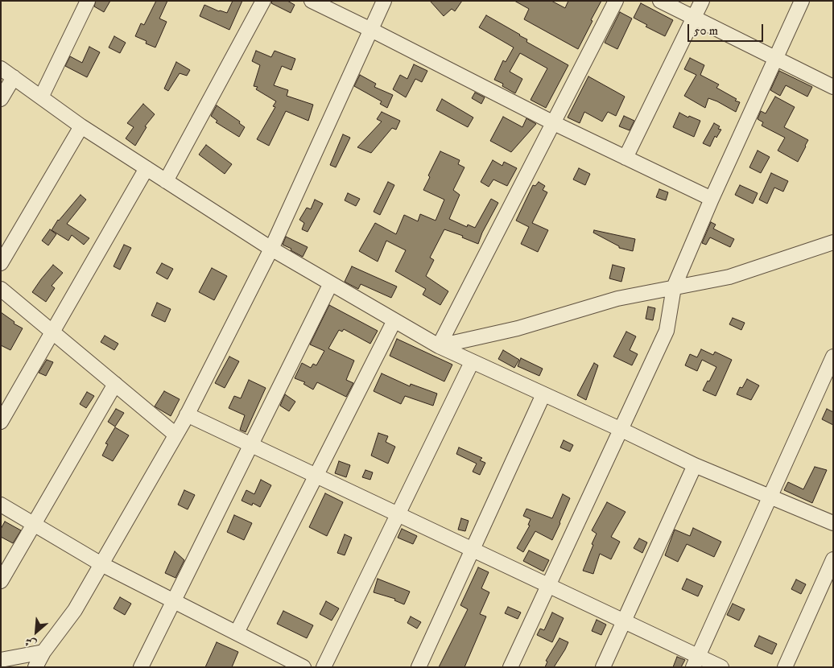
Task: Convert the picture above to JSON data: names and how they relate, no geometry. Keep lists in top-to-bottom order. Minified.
{"scale_bar":"50 m","north":"bottom left"}
